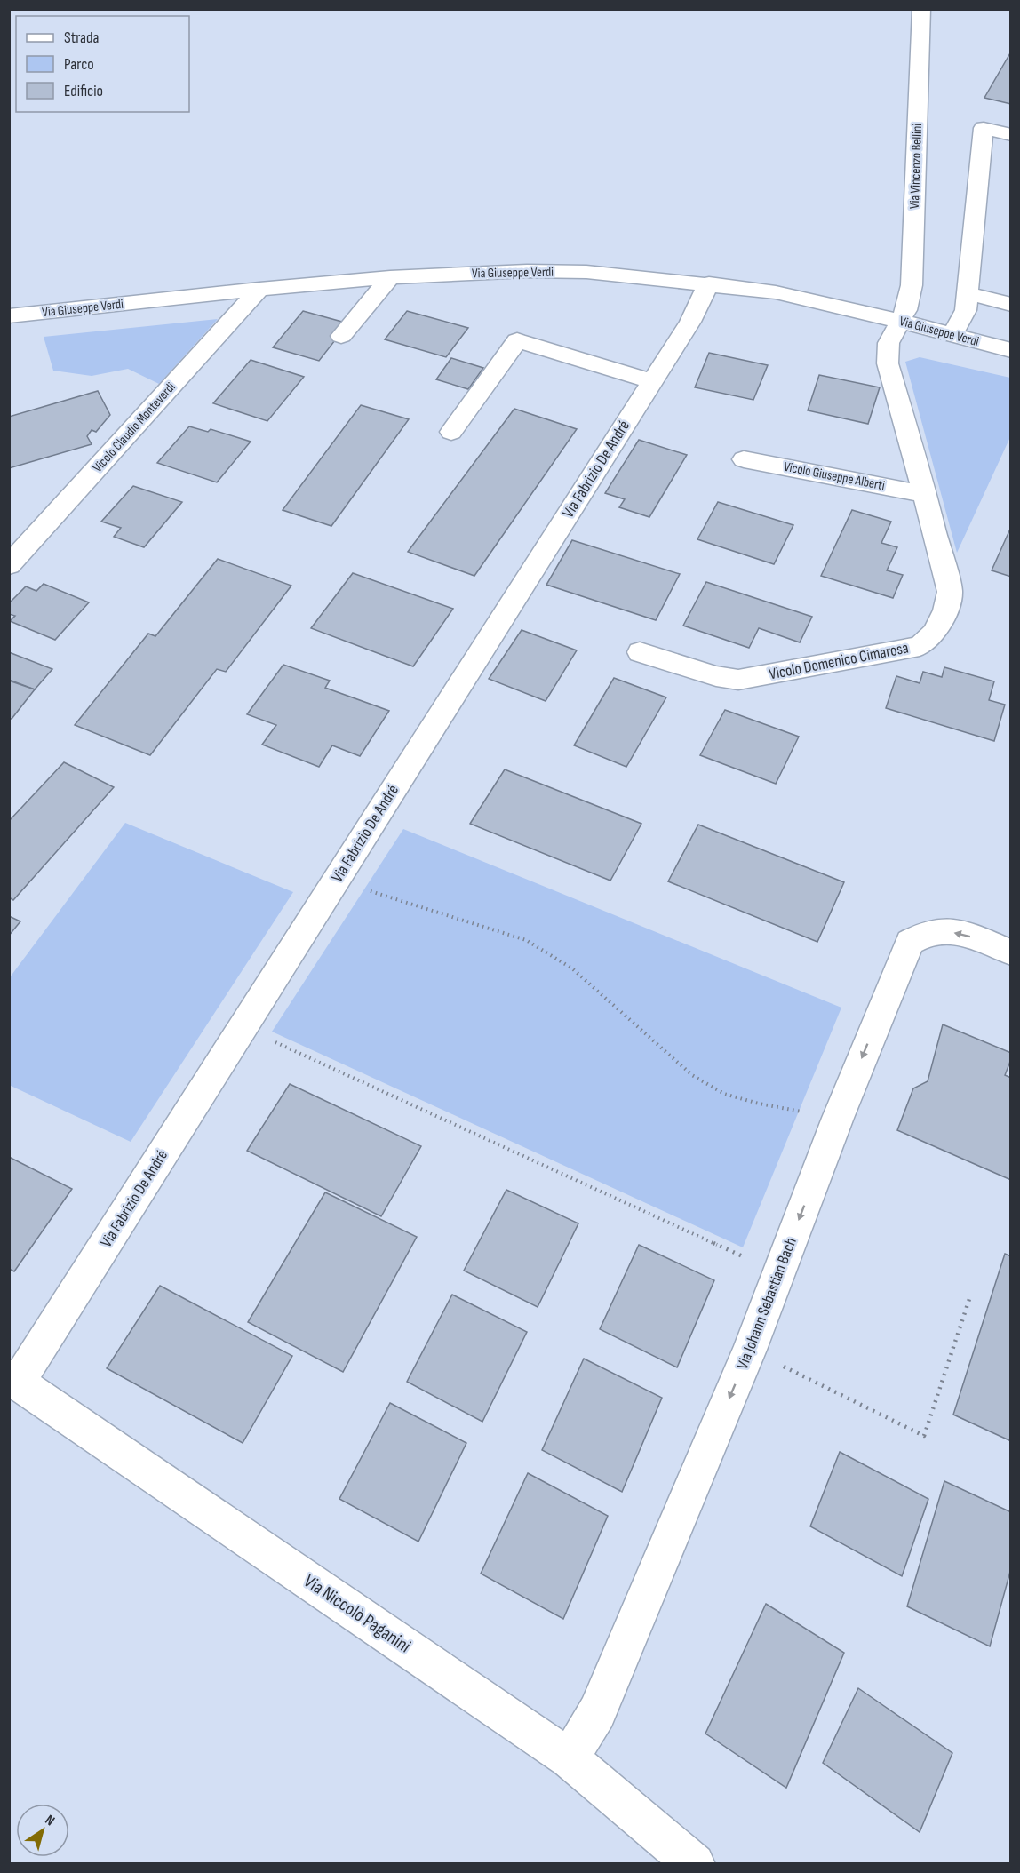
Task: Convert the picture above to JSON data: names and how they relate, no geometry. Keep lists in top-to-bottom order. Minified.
{"streets":{"street":["Via Vincenzo Bellini","Via Giuseppe Verdi","Vicolo Claudio Monteverdi","Via Fabrizio De André","Vicolo Giuseppe Alberti","Vicolo Domenico Cimarosa","Via Johann Sebastian Bach","Via Niccolò Paganini"]},"crossings":[["Via Vincenzo Bellini","Via Giuseppe Verdi"],["Via Vincenzo Bellini","Vicolo Domenico Cimarosa"],["Via Giuseppe Verdi","Vicolo Claudio Monteverdi"],["Via Giuseppe Verdi","Via Fabrizio De André"],["Via Giuseppe Verdi","Vicolo Domenico Cimarosa"],["Via Fabrizio De André","Via Niccolò Paganini"],["Vicolo Giuseppe Alberti","Vicolo Domenico Cimarosa"],["Via Johann Sebastian Bach","Via Niccolò Paganini"]],"one_way":["Via Johann Sebastian Bach"],"legend":["Strada","Parco","Edificio"],"north":"top right"}
